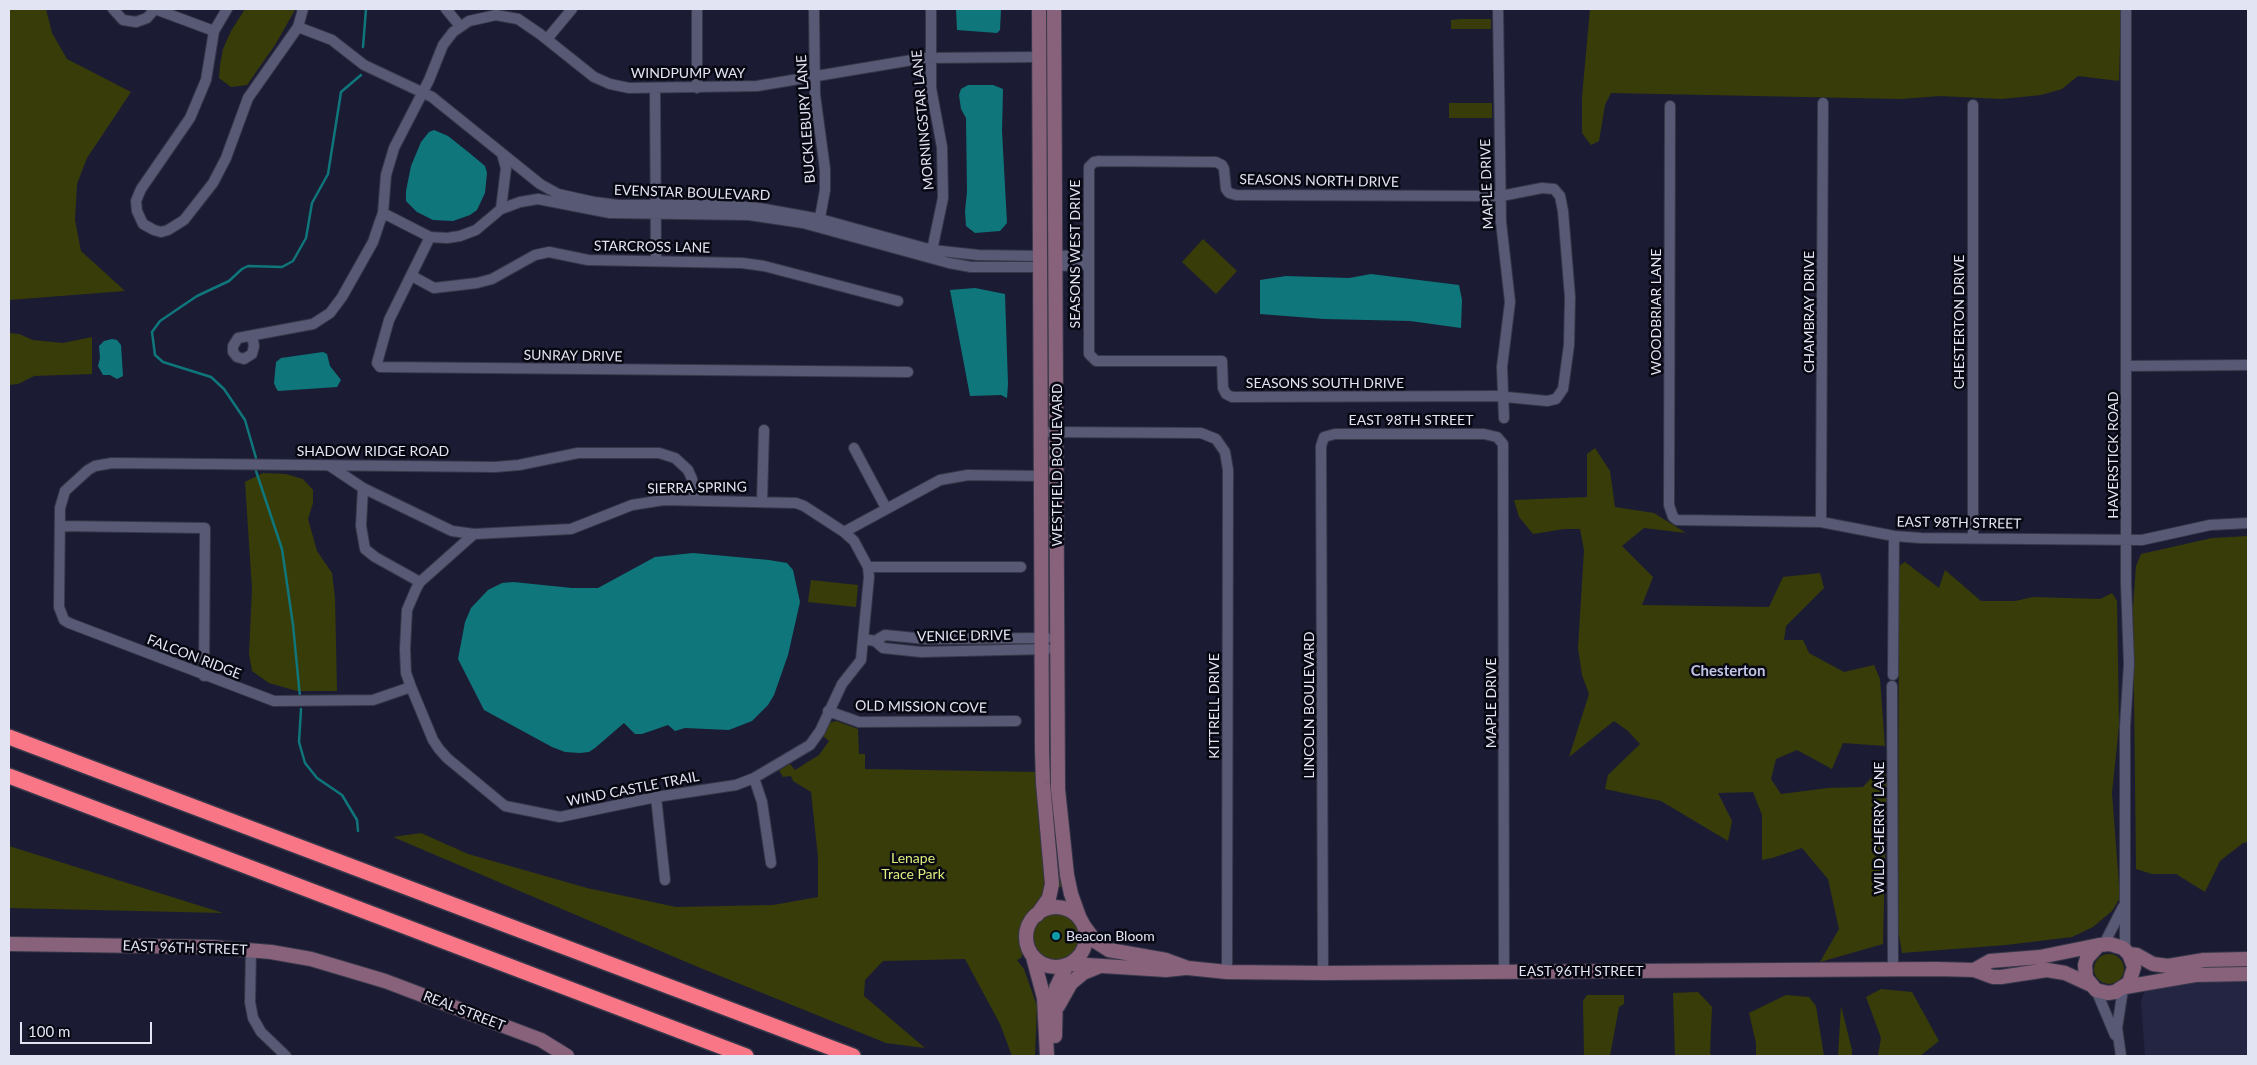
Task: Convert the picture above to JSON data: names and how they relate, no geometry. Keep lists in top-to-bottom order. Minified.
{"streets":{"main road":["WESTFIELD BOULEVARD","EAST 96TH STREET","REAL STREET"],"street":["WINDPUMP WAY","BUCKLEBURY LANE","MORNINGSTAR LANE","SEASONS NORTH DRIVE","MAPLE DRIVE","EVENSTAR BOULEVARD","STARCROSS LANE","SEASONS WEST DRIVE","WOODBRIAR LANE","CHAMBRAY DRIVE","CHESTERTON DRIVE","SUNRAY DRIVE","SEASONS SOUTH DRIVE","EAST 98TH STREET","SHADOW RIDGE ROAD","HAVERSTICK ROAD","SIERRA SPRING","VENICE DRIVE","FALCON RIDGE","LINCOLN BOULEVARD","KITTRELL DRIVE","OLD MISSION COVE","WIND CASTLE TRAIL","WILD CHERRY LANE"]},"crossings":[["WINDPUMP WAY","BUCKLEBURY LANE"],["WINDPUMP WAY","MORNINGSTAR LANE"],["WINDPUMP WAY","EVENSTAR BOULEVARD"],["WINDPUMP WAY","SUNRAY DRIVE"],["WINDPUMP WAY","WESTFIELD BOULEVARD"],["BUCKLEBURY LANE","EVENSTAR BOULEVARD"],["MORNINGSTAR LANE","EVENSTAR BOULEVARD"],["SEASONS NORTH DRIVE","MAPLE DRIVE"],["SEASONS NORTH DRIVE","SEASONS WEST DRIVE"],["MAPLE DRIVE","SEASONS SOUTH DRIVE"],["MAPLE DRIVE","EAST 98TH STREET"],["MAPLE DRIVE","EAST 96TH STREET"],["EVENSTAR BOULEVARD","SUNRAY DRIVE"],["EVENSTAR BOULEVARD","WESTFIELD BOULEVARD"],["STARCROSS LANE","SUNRAY DRIVE"],["SEASONS WEST DRIVE","SEASONS SOUTH DRIVE"],["WOODBRIAR LANE","EAST 98TH STREET"],["CHAMBRAY DRIVE","EAST 98TH STREET"],["CHESTERTON DRIVE","EAST 98TH STREET"],["EAST 98TH STREET","HAVERSTICK ROAD"],["EAST 98TH STREET","LINCOLN BOULEVARD"],["SHADOW RIDGE ROAD","SIERRA SPRING"],["SHADOW RIDGE ROAD","FALCON RIDGE"],["HAVERSTICK ROAD","EAST 96TH STREET"],["WESTFIELD BOULEVARD","VENICE DRIVE"],["WESTFIELD BOULEVARD","KITTRELL DRIVE"],["WESTFIELD BOULEVARD","EAST 96TH STREET"],["SIERRA SPRING","VENICE DRIVE"],["SIERRA SPRING","WIND CASTLE TRAIL"],["VENICE DRIVE","WIND CASTLE TRAIL"],["FALCON RIDGE","WIND CASTLE TRAIL"],["LINCOLN BOULEVARD","EAST 96TH STREET"],["KITTRELL DRIVE","EAST 96TH STREET"],["OLD MISSION COVE","WIND CASTLE TRAIL"],["WILD CHERRY LANE","EAST 96TH STREET"],["EAST 96TH STREET","REAL STREET"]],"districts":["Chesterton"],"parks":["Lenape Trace Park"],"places":["Beacon Bloom"],"scale_bar":"100 m"}
